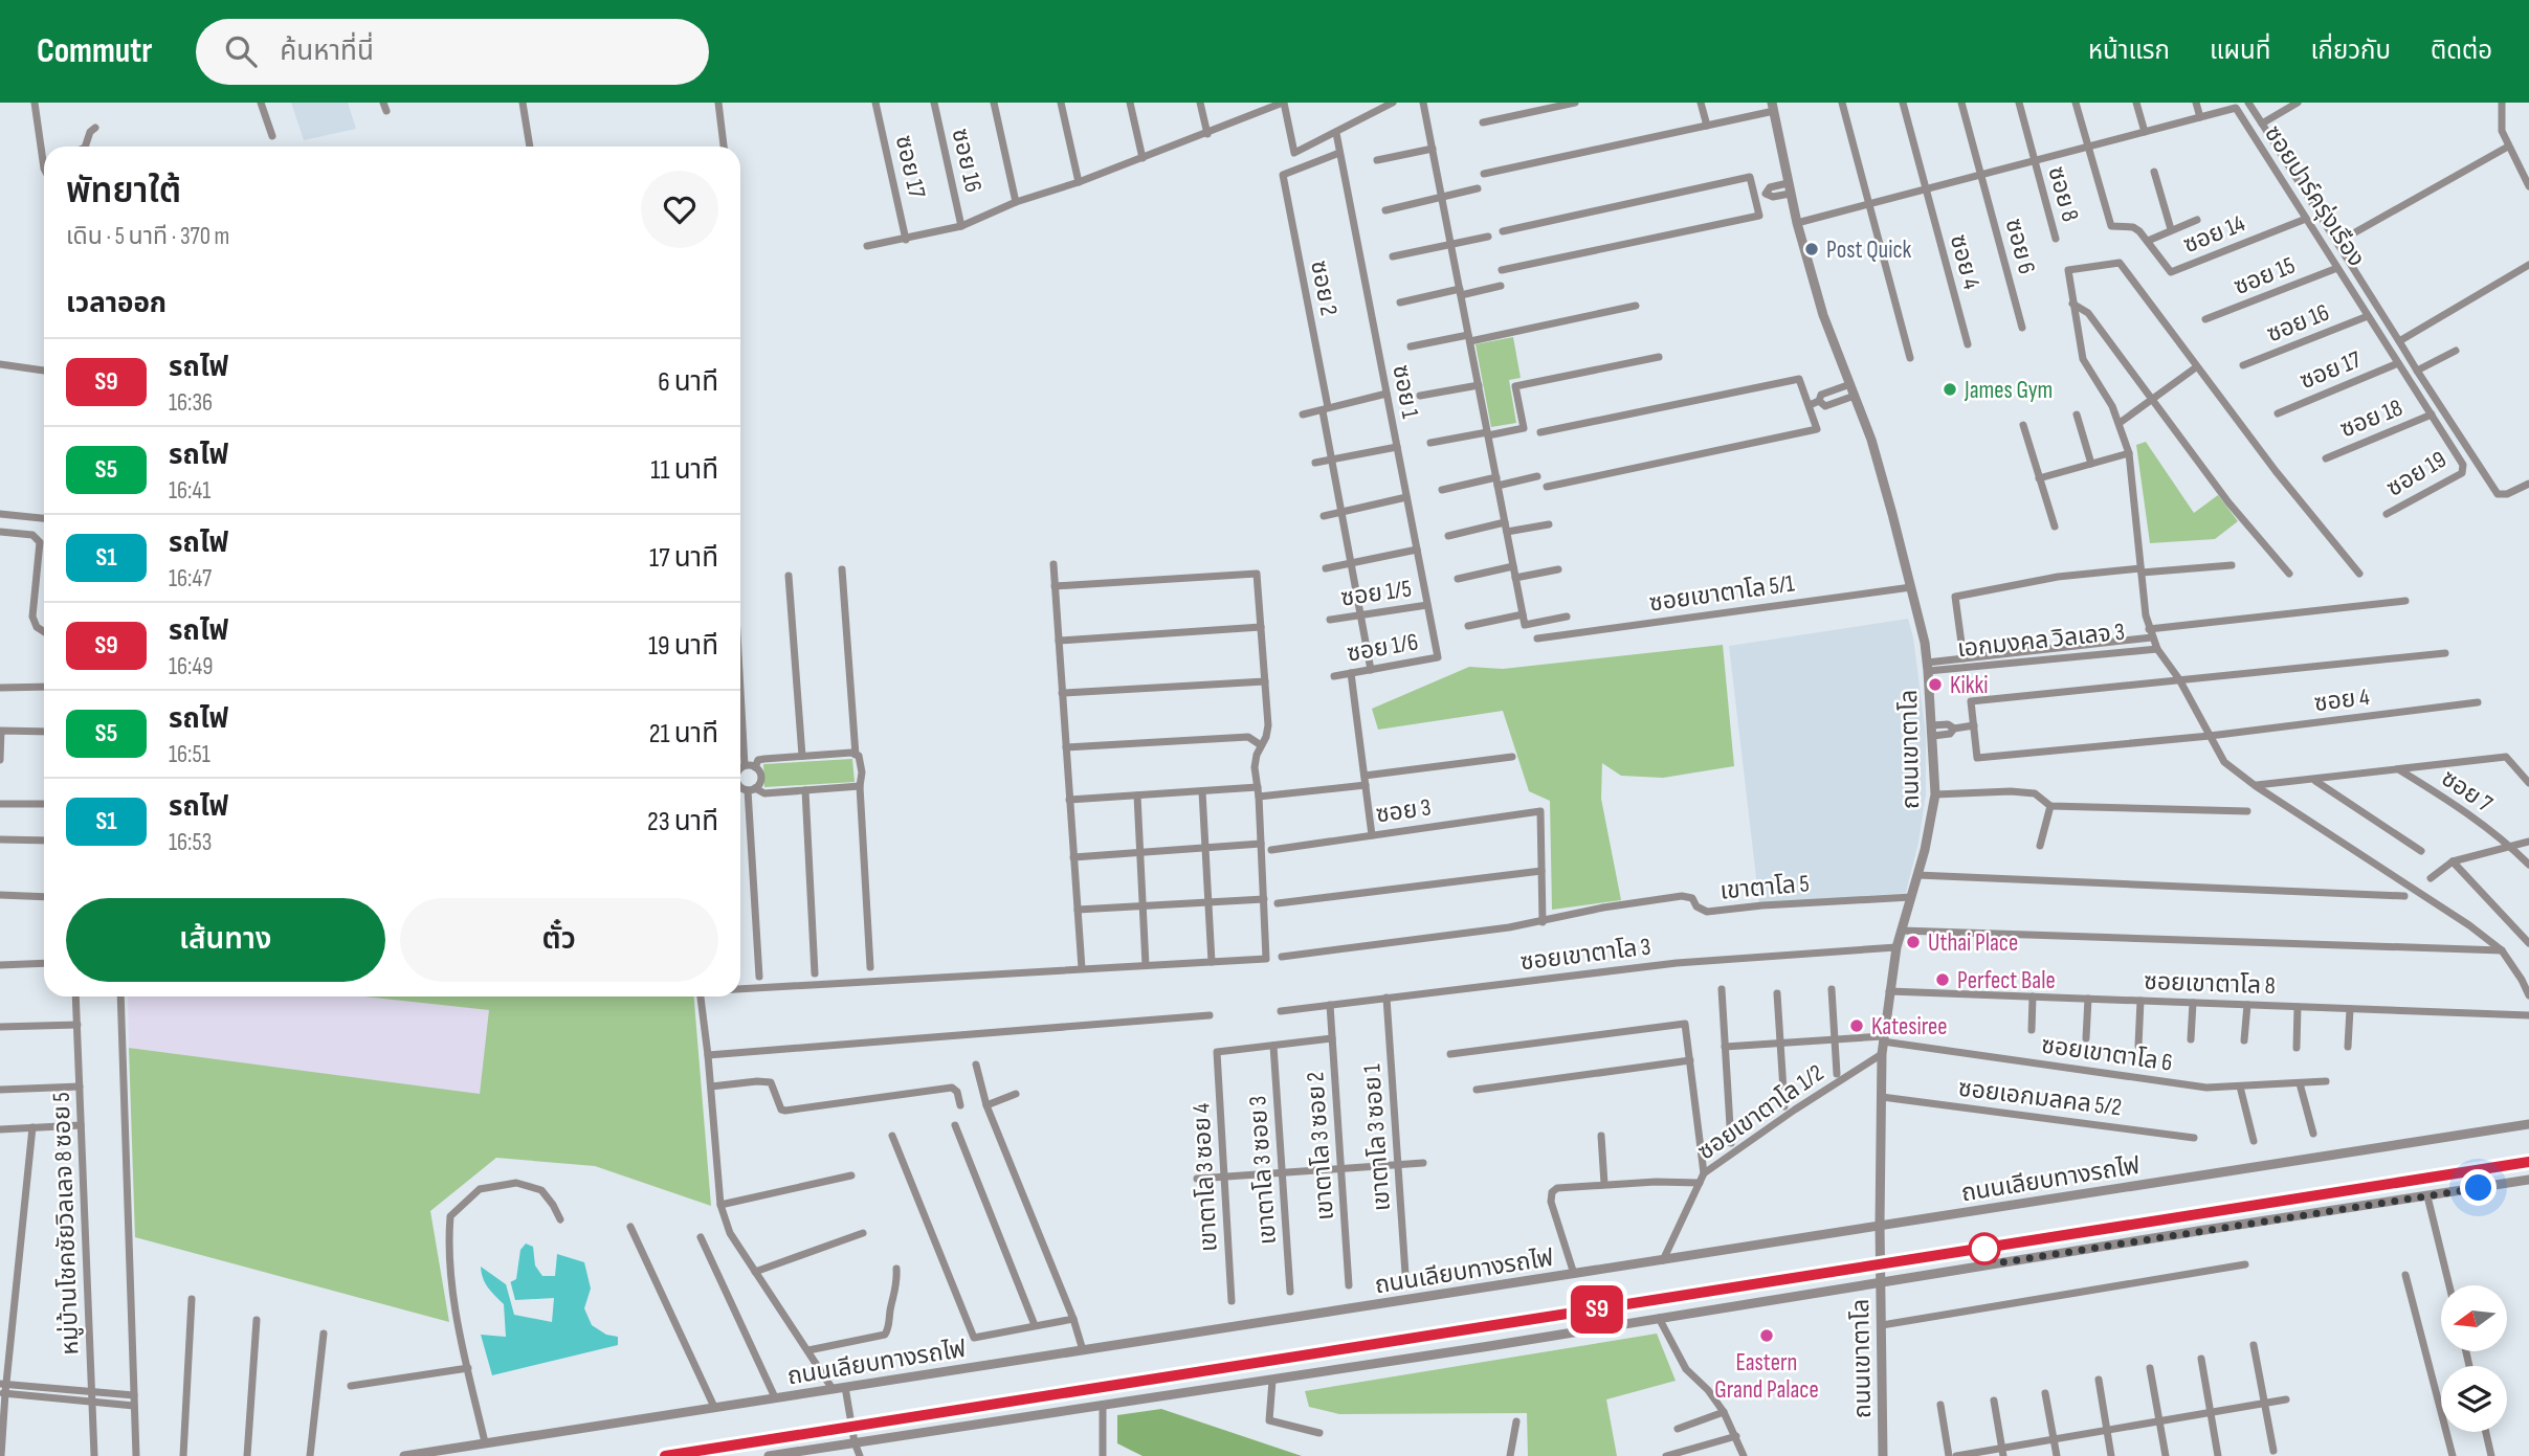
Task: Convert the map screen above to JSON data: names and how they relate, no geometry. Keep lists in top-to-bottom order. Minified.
{"streets":{"street":["ซอย 16","ซอย 17","ซอย 8","ซอยปาร์ครุ่งเรือง","ซอย 14","ซอย 6","ซอย 4","ซอย 15","ซอย 2","ซอย 1","ซอย 18","ซอย 19","ซอย 1/5","ซอยเขาตาโล 5/1","เอกมงคล วิลเลจ 3","ซอย 1/6","ถนนเขาตาโล","ซอย 7","ซอย 3","เขาตาโล 5","ซอยเขาตาโล 3","ซอยเขาตาโล 8","ซอยเขาตาโล 6","ซอยเอกมลคล 5/2","ซอยเขาตาโล 1/2","เขาตาโล 3 ซอย 1","เขาตาโล 3 ซอย 2","เขาตาโล 3 ซอย 3","เขาตาโล 3 ซอย 4","ถนนเลียบทางรถไฟ","หมู่บ้านโชคชัยวิลเลจ 8 ซอย 5"]},"crossings":[["ซอย 16","ซอยปาร์ครุ่งเรือง"],["ซอย 17","ซอยปาร์ครุ่งเรือง"],["ซอย 8","ซอยปาร์ครุ่งเรือง"],["ซอยปาร์ครุ่งเรือง","ซอย 14"],["ซอยปาร์ครุ่งเรือง","ซอย 6"],["ซอยปาร์ครุ่งเรือง","ซอย 4"],["ซอยปาร์ครุ่งเรือง","ซอย 15"],["ซอยปาร์ครุ่งเรือง","ซอย 18"],["ซอยปาร์ครุ่งเรือง","ซอย 19"],["ซอยปาร์ครุ่งเรือง","ถนนเขาตาโล"],["ซอย 2","ซอย 1"],["ซอย 2","ซอย 1/5"],["ซอย 2","ซอย 1/6"],["ซอย 1","ซอย 1/5"],["ซอย 1","ซอย 1/6"],["ซอยเขาตาโล 5/1","ถนนเขาตาโล"],["เอกมงคล วิลเลจ 3","ถนนเขาตาโล"],["ถนนเขาตาโล","เขาตาโล 5"],["ถนนเขาตาโล","ซอยเขาตาโล 3"],["ถนนเขาตาโล","ซอยเขาตาโล 8"],["ถนนเขาตาโล","ซอยเขาตาโล 6"],["ถนนเขาตาโล","ซอยเอกมลคล 5/2"],["ถนนเขาตาโล","ซอยเขาตาโล 1/2"],["ถนนเขาตาโล","ถนนเลียบทางรถไฟ"],["ซอยเขาตาโล 3","เขาตาโล 3 ซอย 1"],["ซอยเขาตาโล 3","เขาตาโล 3 ซอย 2"],["ซอยเขาตาโล 1/2","ถนนเลียบทางรถไฟ"],["เขาตาโล 3 ซอย 3","เขาตาโล 3 ซอย 4"]],"places":["Post Quick","James Gym","Kikki","Uthai Place","Perfect Bale","Katesiree","Eastern Grand Palace"],"north":"left","page":{"header":"Commutr","search":"ค้นหาที่นี่","nav":["หน้าแรก","แผนที่","เกี่ยวกับ","ติดต่อ"],"on_map":"S9","heading":[["พัทยาใต้","เดิน · 5 นาที · 370 m"],"เวลาออก"],"list":[{"mark":"S9","name":"รถไฟ","note":"16:36","value":"6 นาที"},{"mark":"S5","name":"รถไฟ","note":"16:41","value":"11 นาที"},{"mark":"S1","name":"รถไฟ","note":"16:47","value":"17 นาที"},{"mark":"S9","name":"รถไฟ","note":"16:49","value":"19 นาที"},{"mark":"S5","name":"รถไฟ","note":"16:51","value":"21 นาที"},{"mark":"S1","name":"รถไฟ","note":"16:53","value":"23 นาที"}],"buttons":["เส้นทาง","ตั๋ว"]}}
